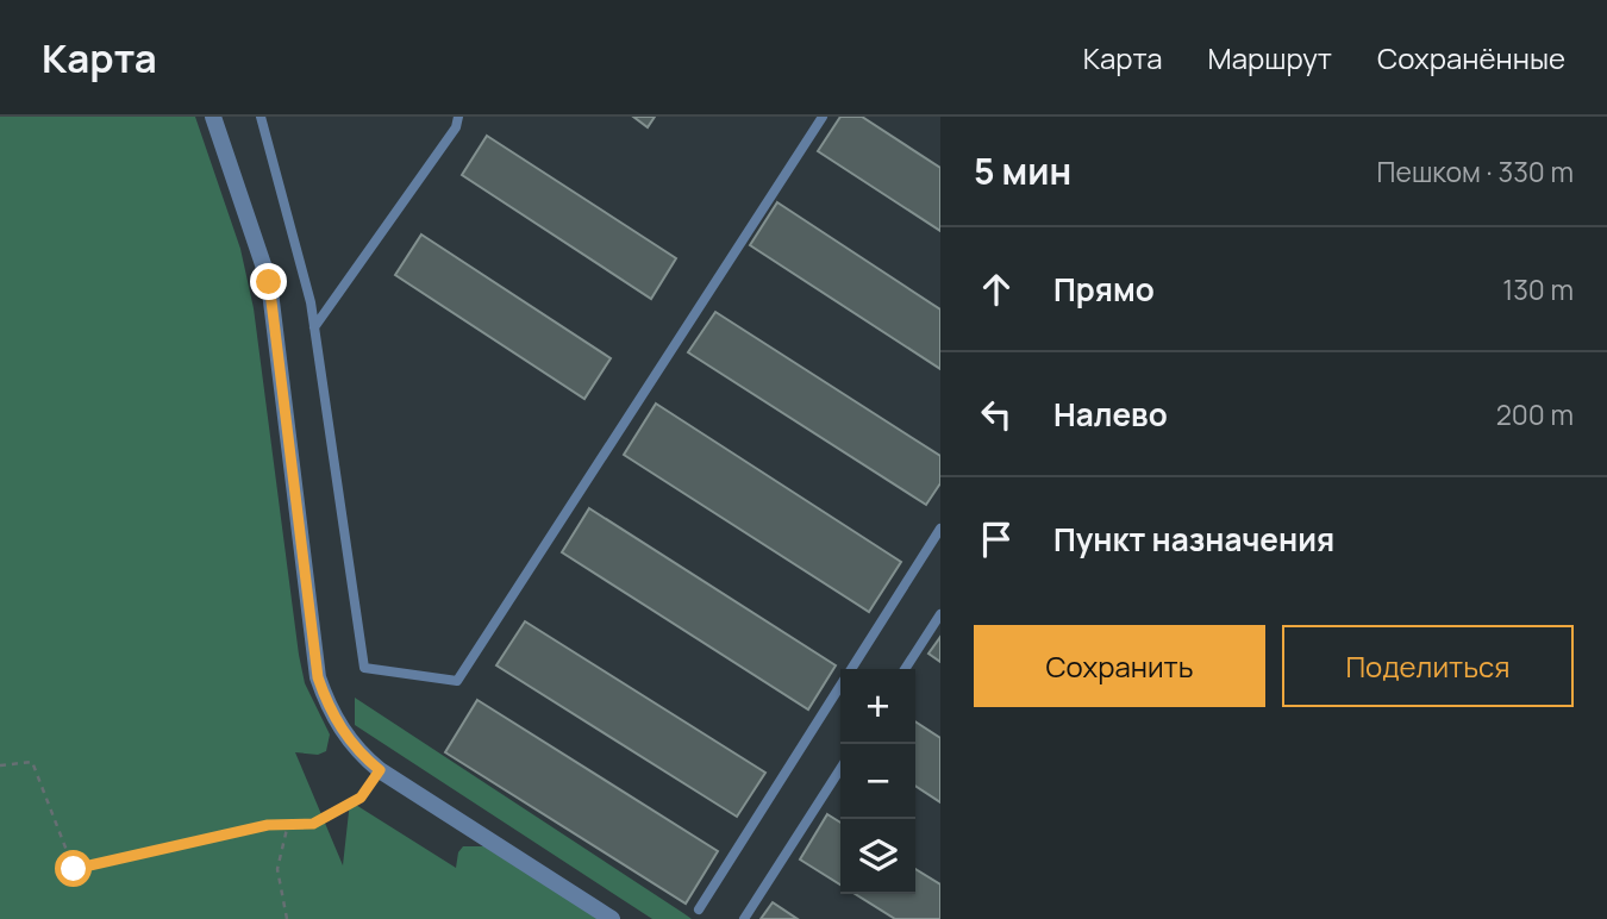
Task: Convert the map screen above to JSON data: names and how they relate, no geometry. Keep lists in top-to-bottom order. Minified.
{"page":{"header":"Карта","nav":["Карта","Маршрут","Сохранённые"],"heading":["5 мин","Пешком · 330 m"],"list":[["Прямо","130 m"],["Налево","200 m"],"Пункт назначения"],"buttons":["Сохранить","Поделиться"],"map_buttons":["+","−"]}}
